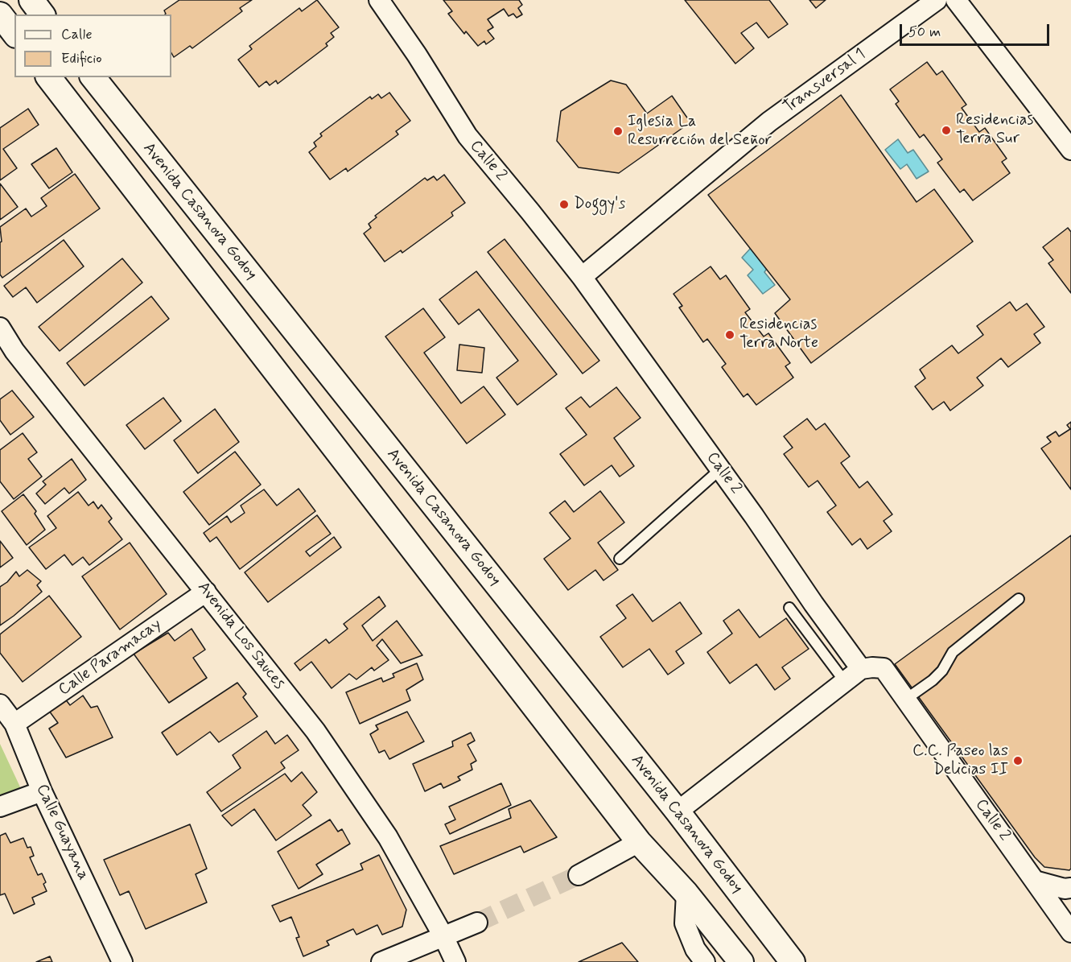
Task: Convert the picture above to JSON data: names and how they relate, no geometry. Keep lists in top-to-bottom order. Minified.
{"streets":{"street":["Transversal 1","Calle 2","Avenida Casanova Godoy","Avenida Los Sauces","Calle Paramacay","Calle Guayana"]},"crossings":[["Transversal 1","Calle 2"],["Avenida Los Sauces","Calle Paramacay"],["Calle Paramacay","Calle Guayana"]],"places":["Residencias Terra Sur","Iglesia La Resurreción del Señor","Doggy's","Residencias Terra Norte","C.C. Paseo las Delicias II"],"legend":["Calle","Edificio"],"scale_bar":"50 m"}
